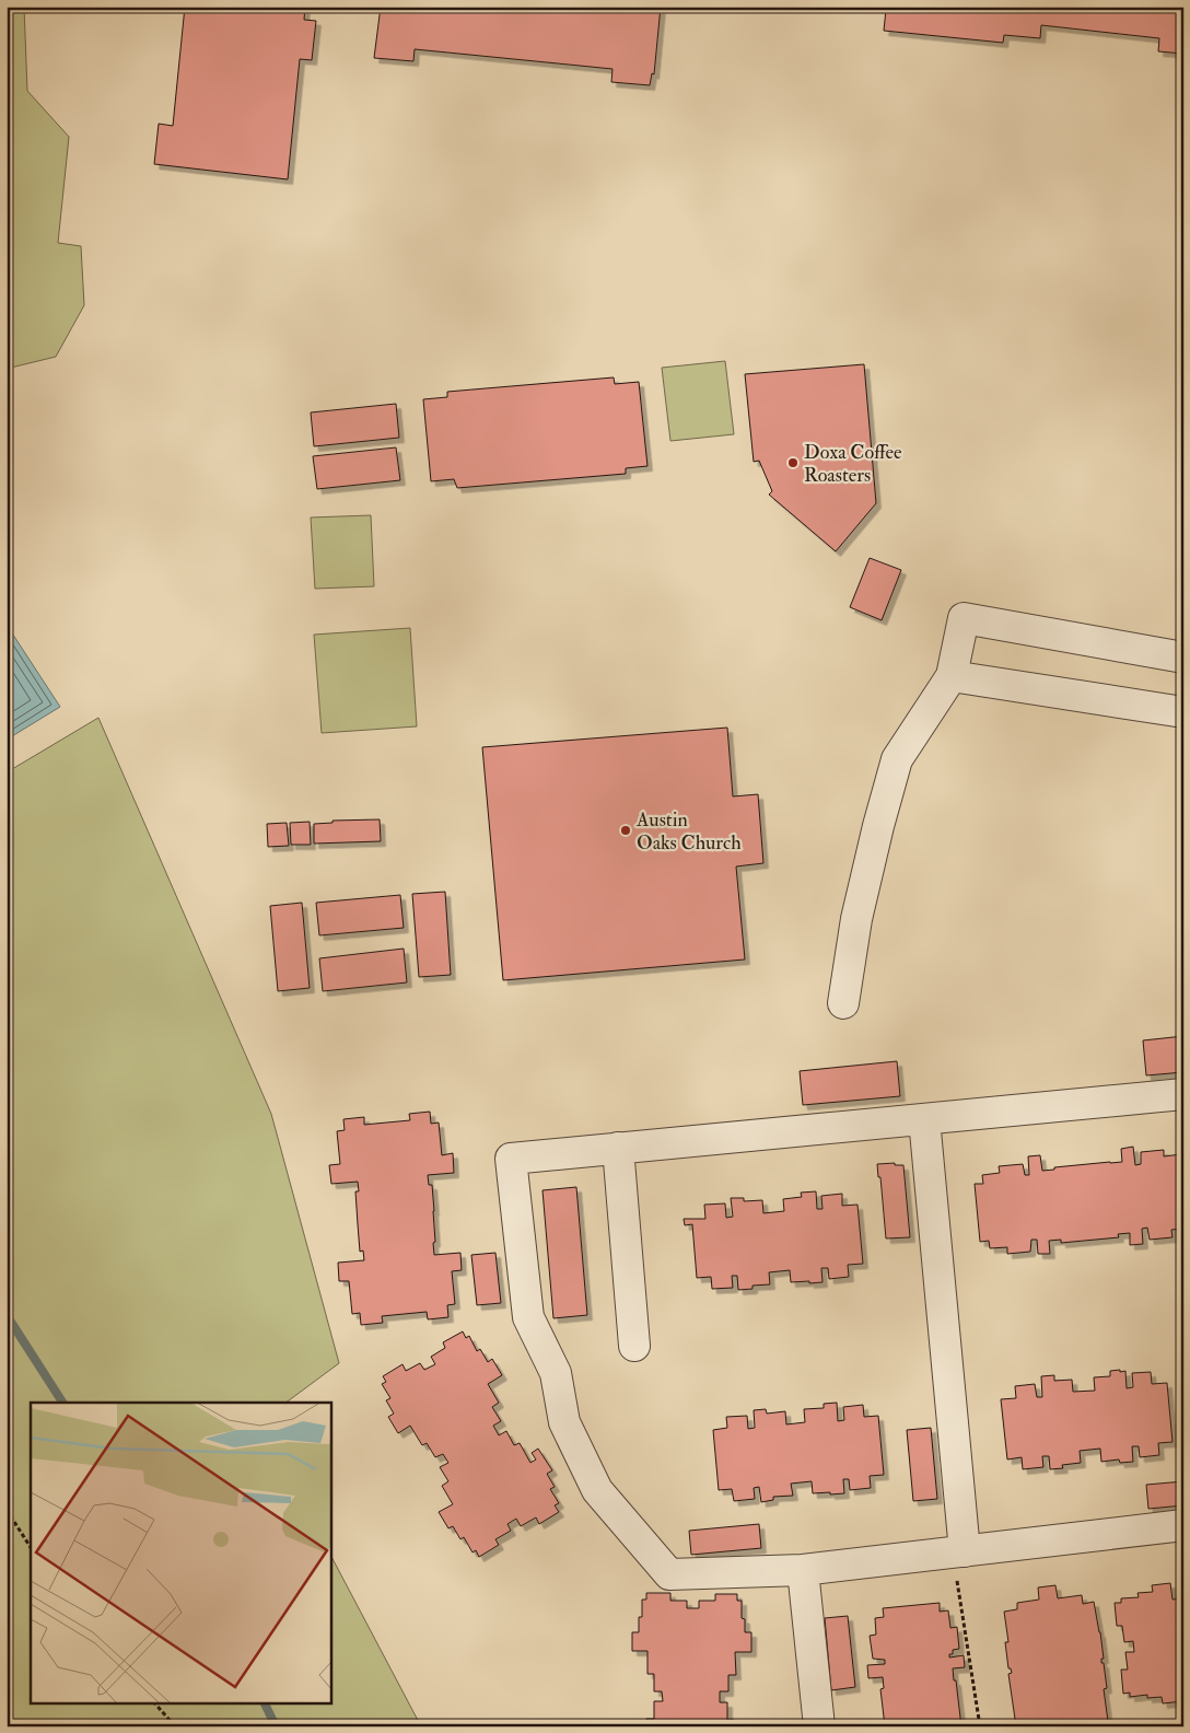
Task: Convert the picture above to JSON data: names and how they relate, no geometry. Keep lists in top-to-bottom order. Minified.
{"places":["Doxa Coffee Roasters","Austin Oaks Church"]}
